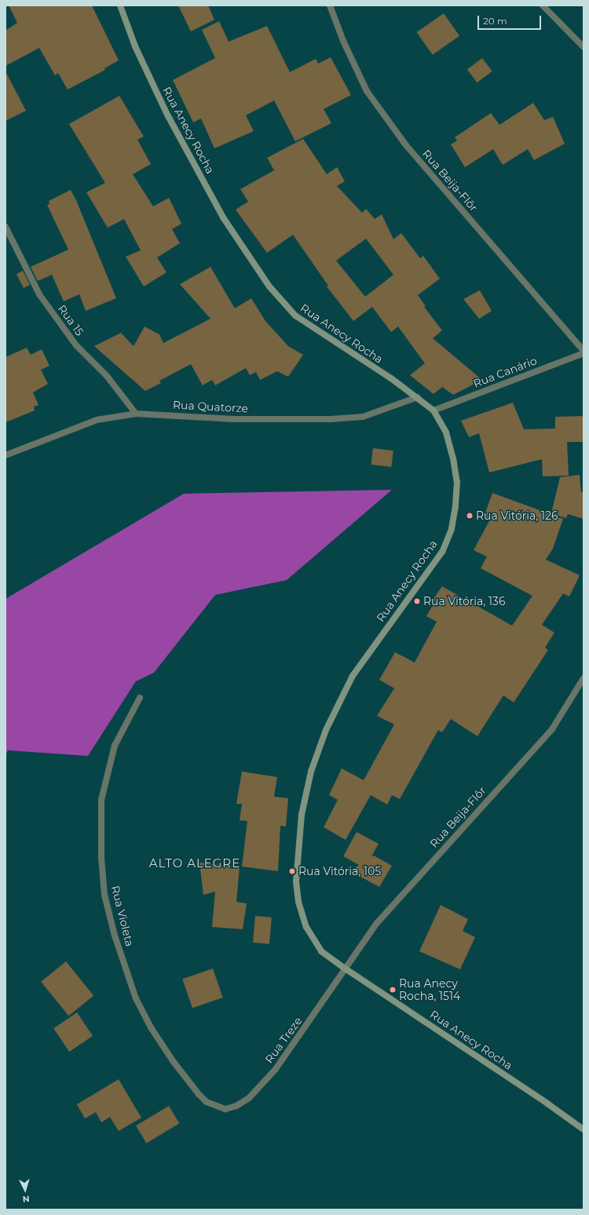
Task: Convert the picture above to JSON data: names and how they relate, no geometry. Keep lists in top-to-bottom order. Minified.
{"streets":{"street":["Rua Anecy Rocha","Rua Beija-Flôr","Rua 15","Rua Canário","Rua Quatorze","Rua Violeta","Rua Treze"]},"crossings":[["Rua Anecy Rocha","Rua Beija-Flôr"],["Rua Anecy Rocha","Rua Canário"],["Rua Anecy Rocha","Rua Quatorze"],["Rua Anecy Rocha","Rua Treze"],["Rua Beija-Flôr","Rua Canário"],["Rua Beija-Flôr","Rua Treze"],["Rua 15","Rua Quatorze"],["Rua Violeta","Rua Treze"]],"districts":["ALTO ALEGRE"],"places":["Rua Vitória, 126","Rua Vitória, 136","Rua Vitória, 105","Rua Anecy Rocha, 1514"],"scale_bar":"20 m","north":"bottom"}
